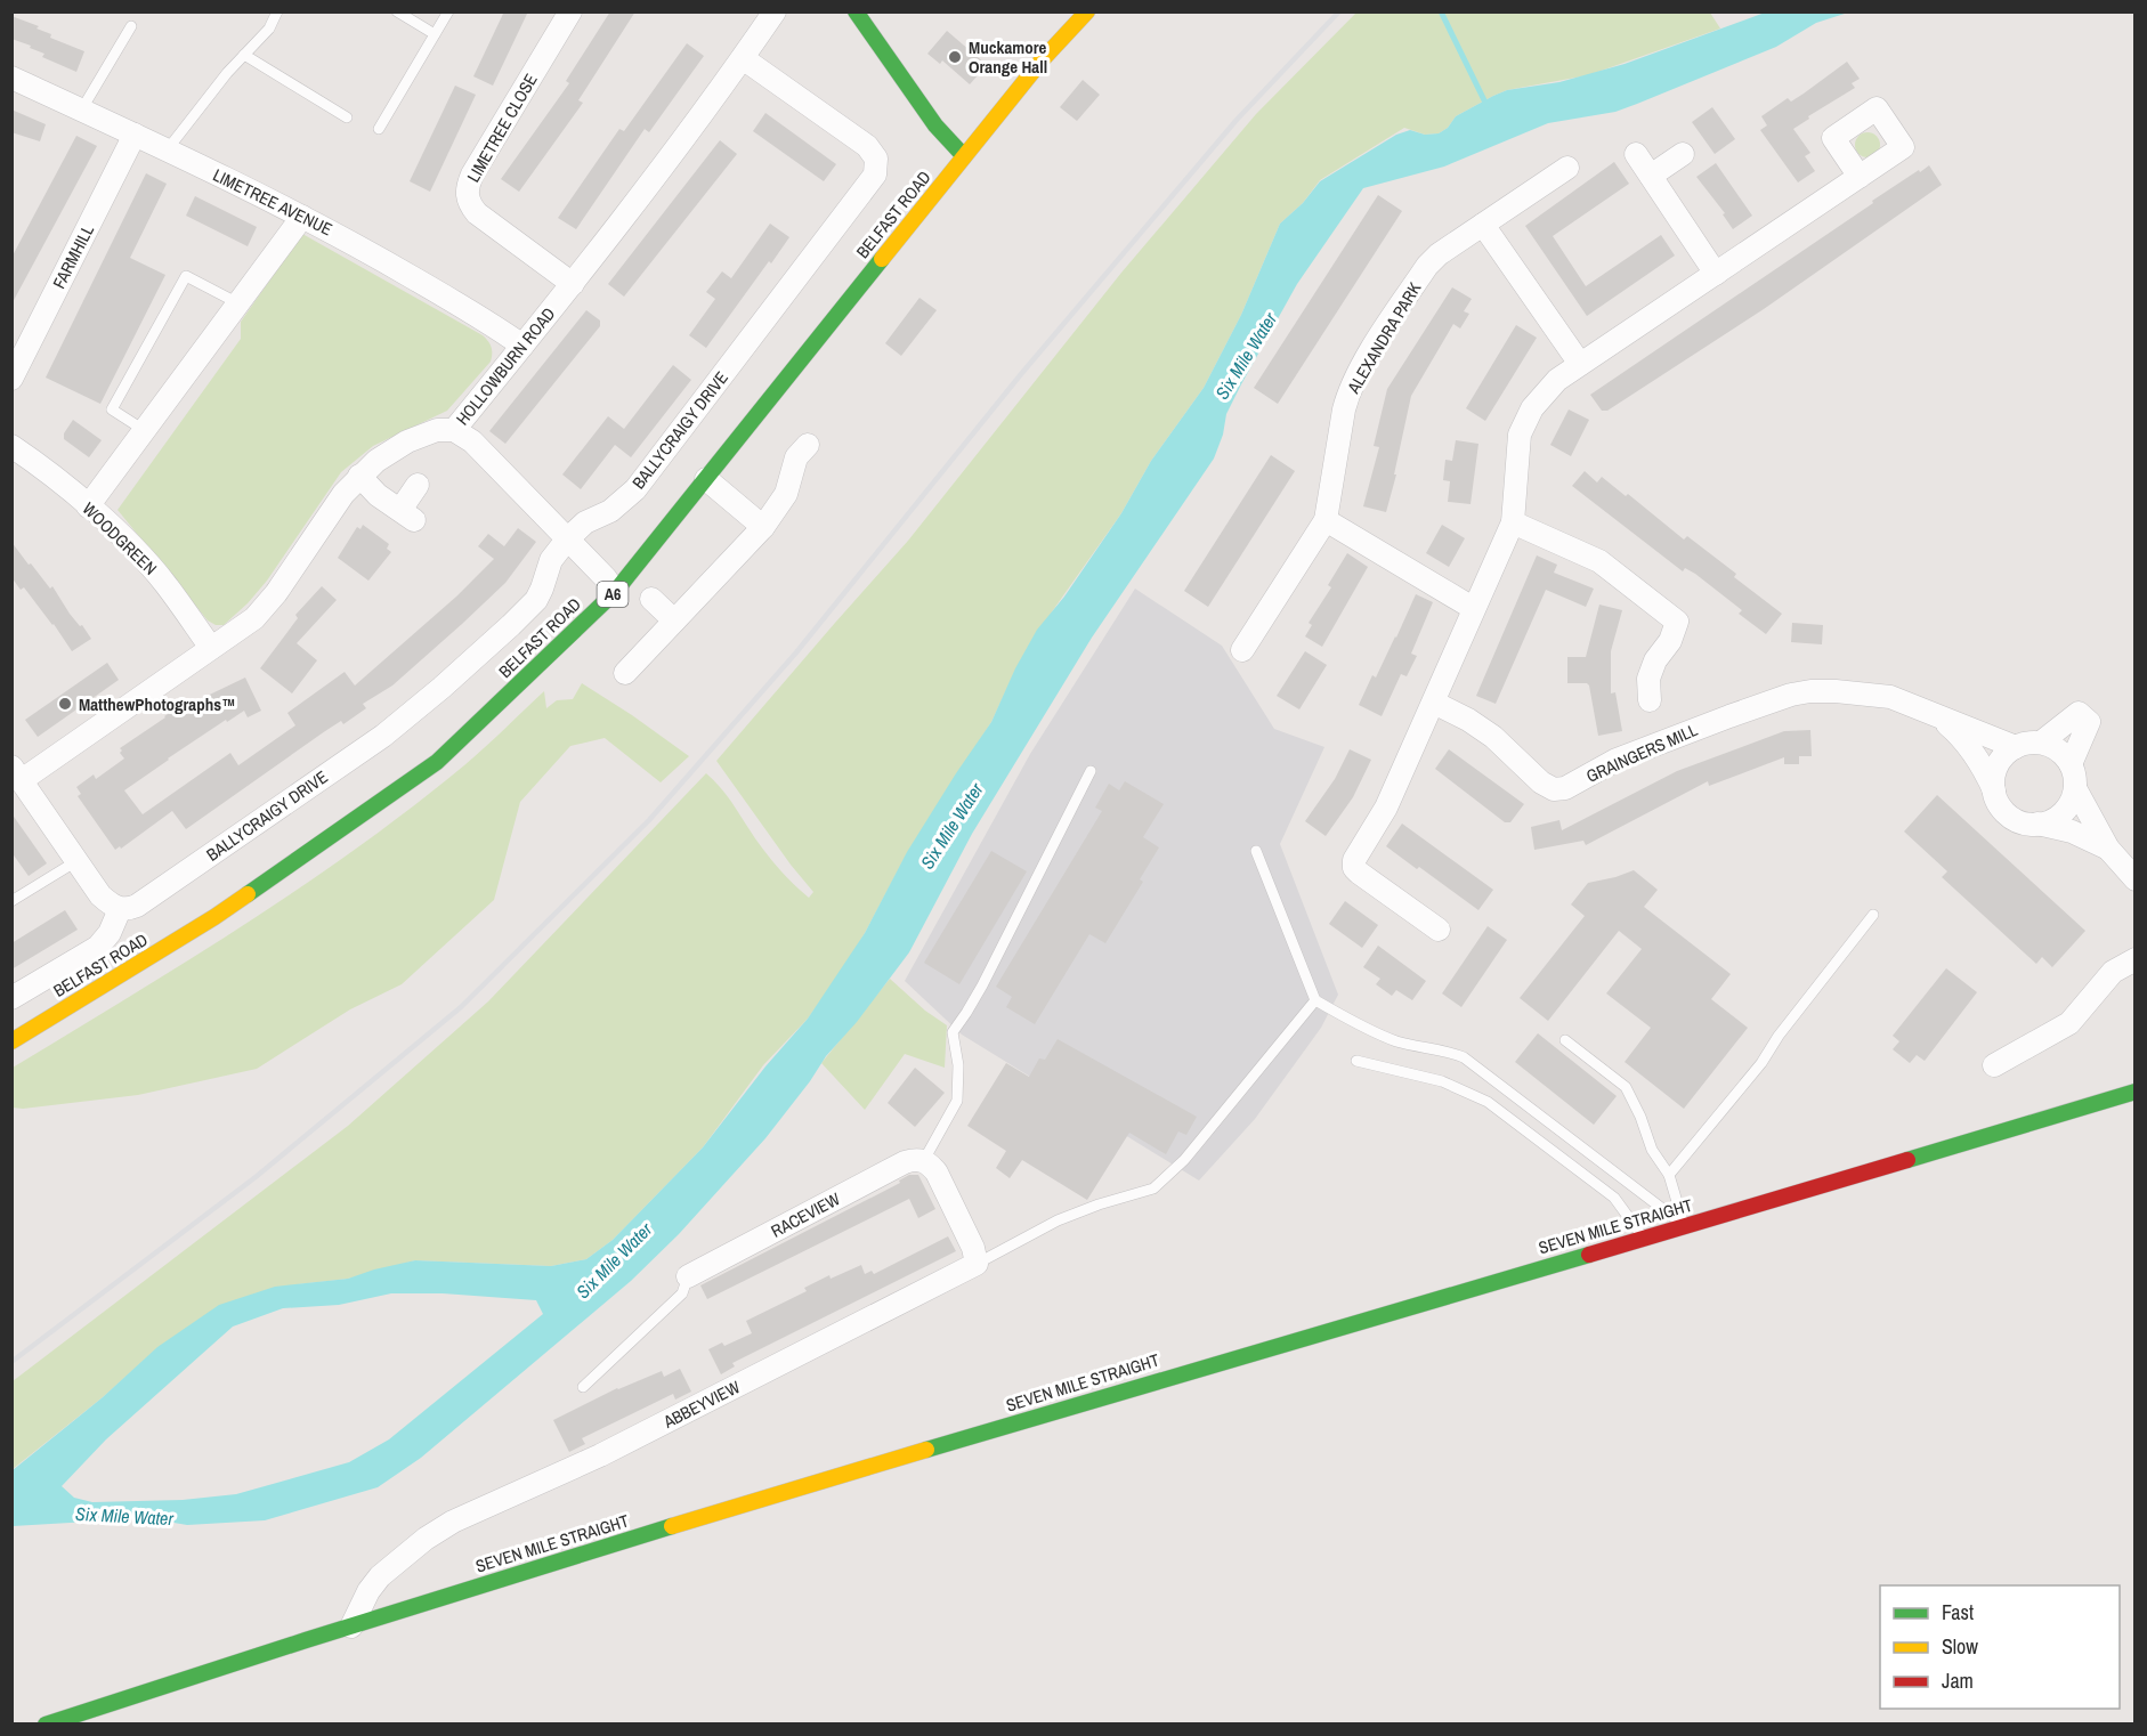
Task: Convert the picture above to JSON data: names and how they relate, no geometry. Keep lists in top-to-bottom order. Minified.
{"streets":{"main road":["BELFAST ROAD","A6","SEVEN MILE STRAIGHT"],"street":["LIMETREE CLOSE","LIMETREE AVENUE","FARMHILL","ALEXANDRA PARK","HOLLOWBURN ROAD","BALLYCRAIGY DRIVE","WOODGREEN","GRAINGERS MILL","RACEVIEW","ABBEYVIEW"]},"crossings":[["LIMETREE CLOSE","HOLLOWBURN ROAD"],["LIMETREE AVENUE","FARMHILL"],["LIMETREE AVENUE","HOLLOWBURN ROAD"],["HOLLOWBURN ROAD","BALLYCRAIGY DRIVE"],["HOLLOWBURN ROAD","WOODGREEN"],["SEVEN MILE STRAIGHT","ABBEYVIEW"]],"water":["Six Mile Water"],"places":["Muckamore Orange Hall","MatthewPhotographs™"],"legend":["Fast","Slow","Jam"]}
